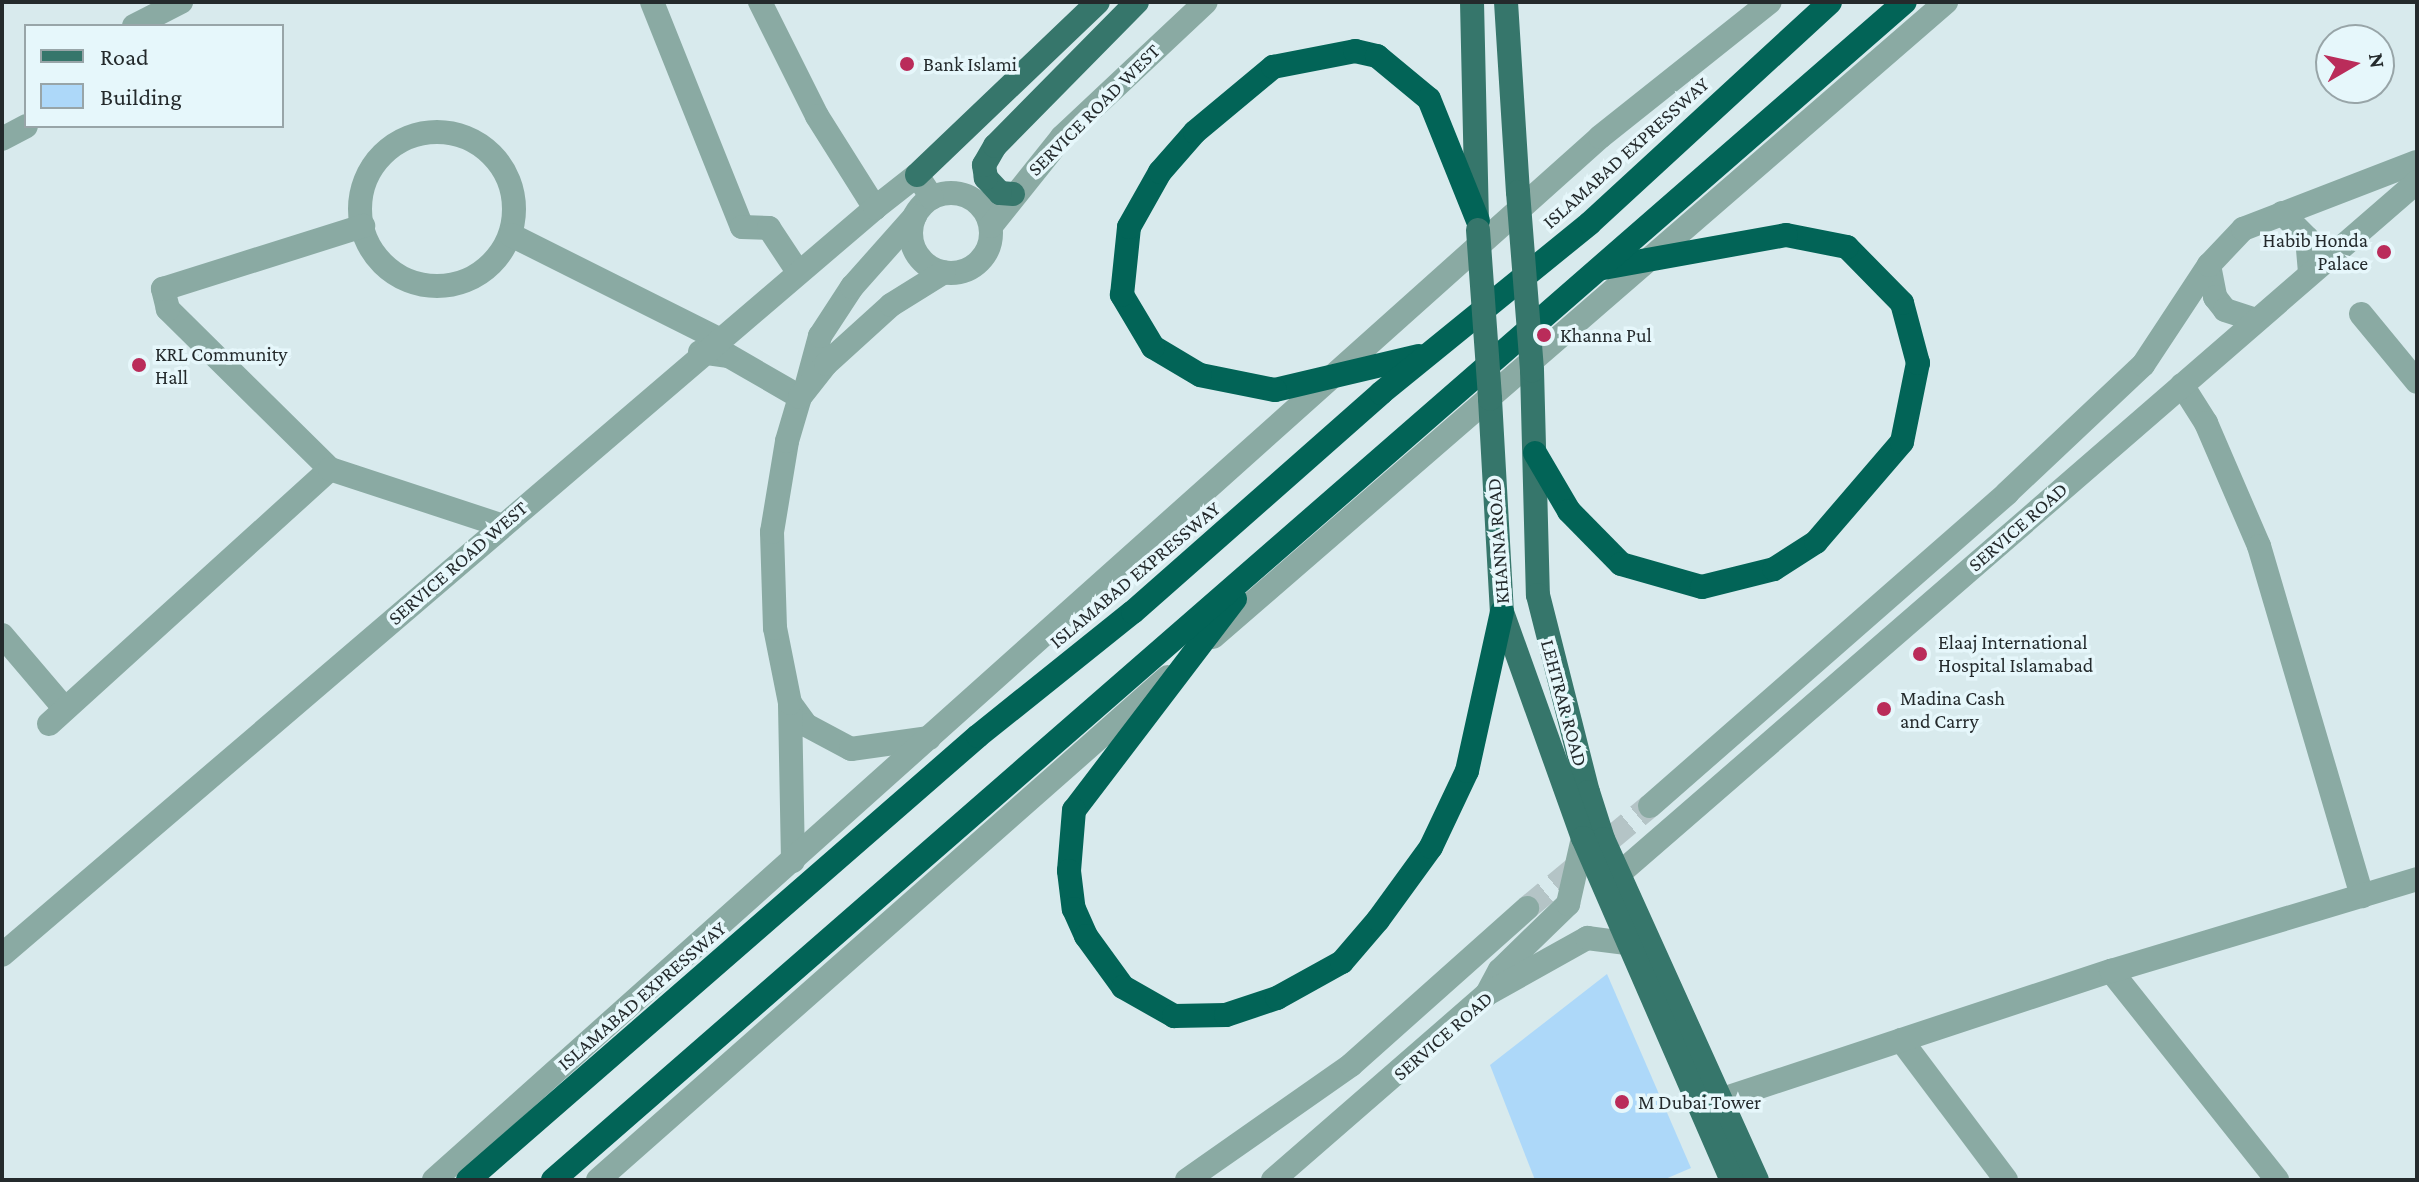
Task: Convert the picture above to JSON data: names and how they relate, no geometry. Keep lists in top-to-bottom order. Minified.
{"streets":{"highway":["ISLAMABAD EXPRESSWAY"],"main road":["KHANNA ROAD","LEHTRAR ROAD"],"street":["SERVICE ROAD WEST","SERVICE ROAD"]},"crossings":[["SERVICE ROAD","KHANNA ROAD"],["SERVICE ROAD","LEHTRAR ROAD"]],"places":["Bank Islami","Habib Honda Palace","Khanna Pul","KRL Community Hall","Elaaj International Hospital Islamabad","Madina Cash and Carry","M Dubai Tower"],"legend":["Road","Building"],"north":"right"}
